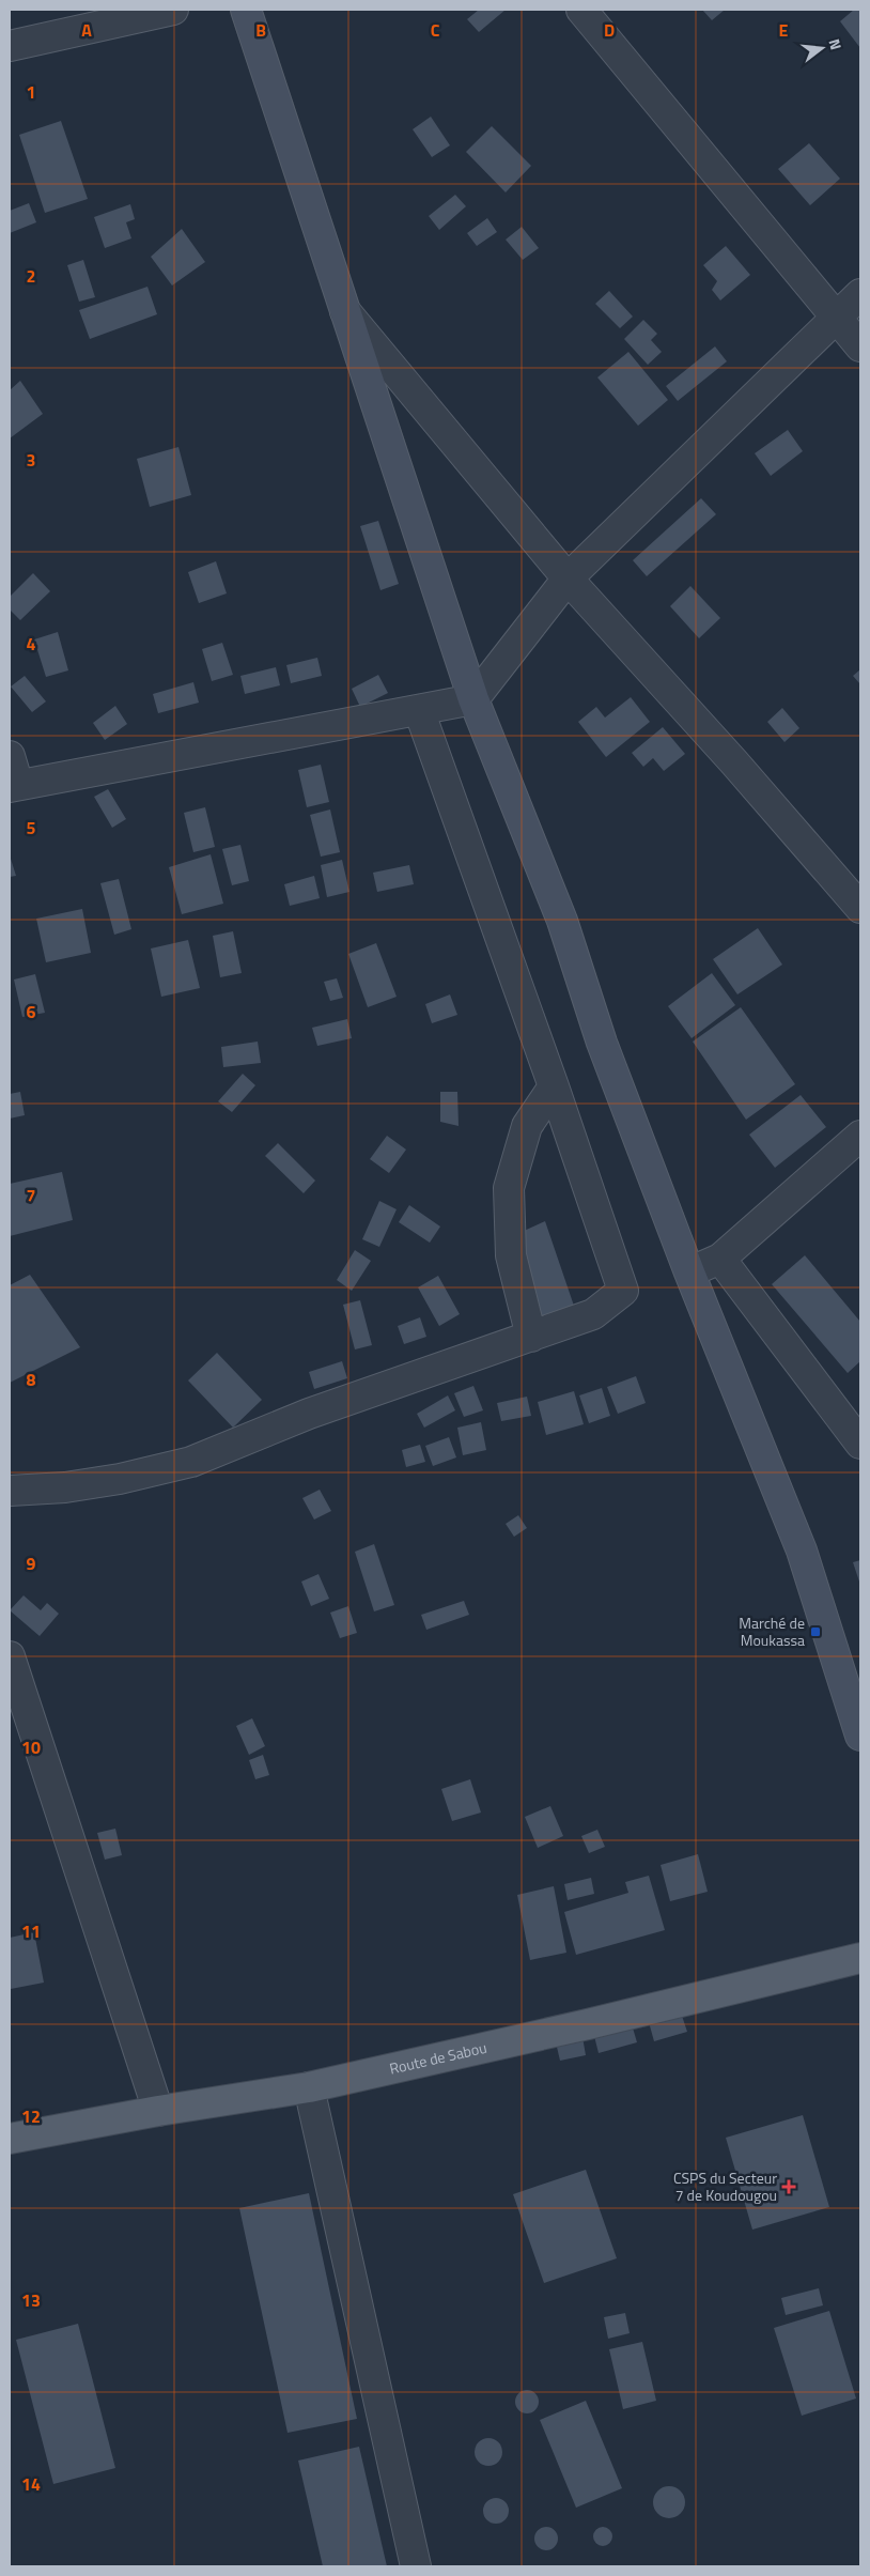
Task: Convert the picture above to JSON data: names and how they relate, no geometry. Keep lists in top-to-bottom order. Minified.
{"streets":{"main road":["Route de Sabou"]},"places":{"transit":["Marché de Moukassa"],"health":["CSPS du Secteur 7 de Koudougou"]},"north":"right","grid":{"columns":["A","B","C","D","E"],"rows":["1","2","3","4","5","6","7","8","9","10","11","12","13","14"]}}
